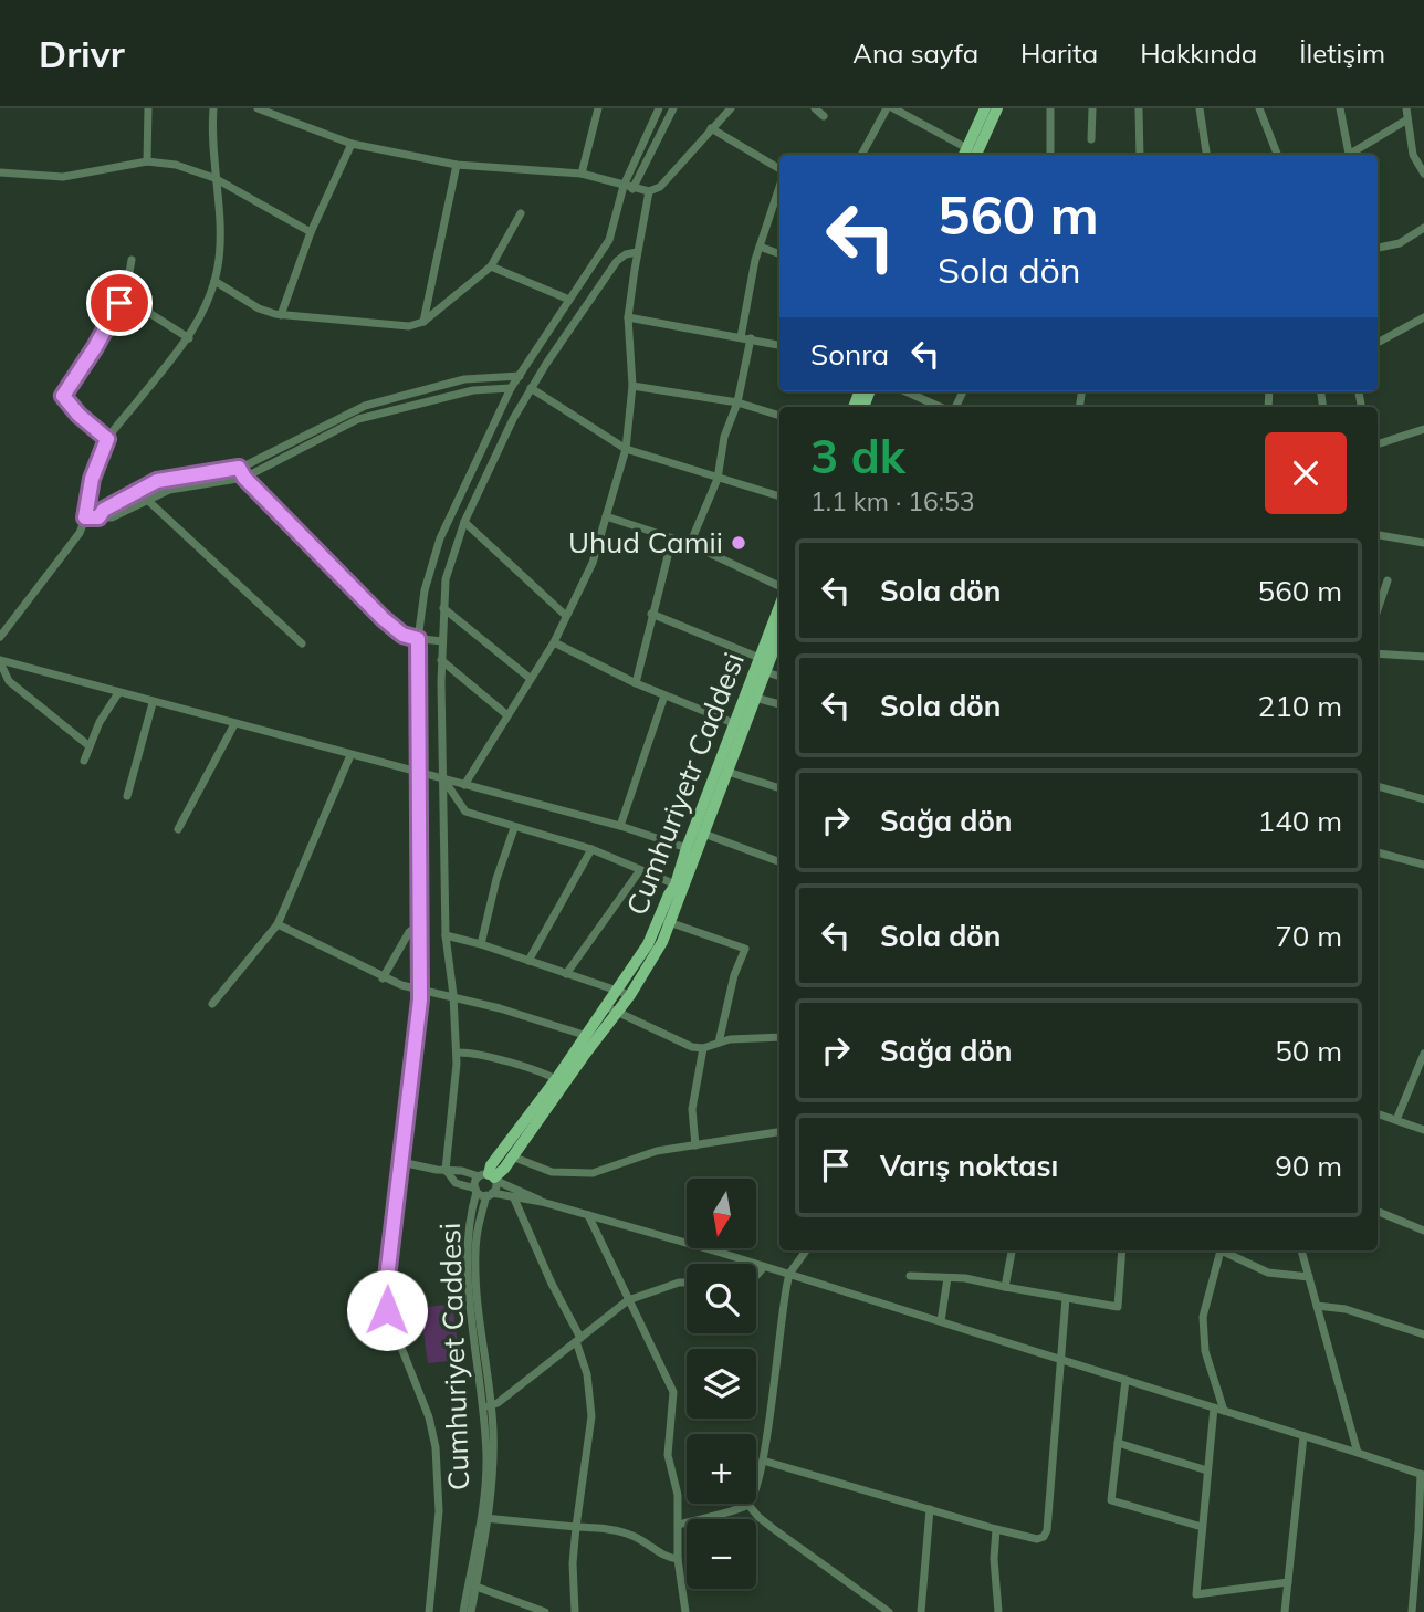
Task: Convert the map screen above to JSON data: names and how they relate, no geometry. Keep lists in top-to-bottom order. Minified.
{"streets":{"main road":["Cumhuriyetr Caddesi"],"street":["Cumhuriyet Caddesi"]},"crossings":[["Cumhuriyetr Caddesi","Cumhuriyet Caddesi"]],"places":["Uhud Camii"],"north":"bottom","page":{"header":"Drivr","nav":["Ana sayfa","Harita","Hakkında","İletişim"],"turn":["560 m","Sola dön"],"then":"Sonra","heading":["3 dk","1.1 km · 16:53"],"list":[{"name":"Sola dön","value":"560 m"},{"name":"Sola dön","value":"210 m"},{"name":"Sağa dön","value":"140 m"},{"name":"Sola dön","value":"70 m"},{"name":"Sağa dön","value":"50 m"},{"name":"Varış noktası","value":"90 m"}],"map_buttons":["+","−"]}}
